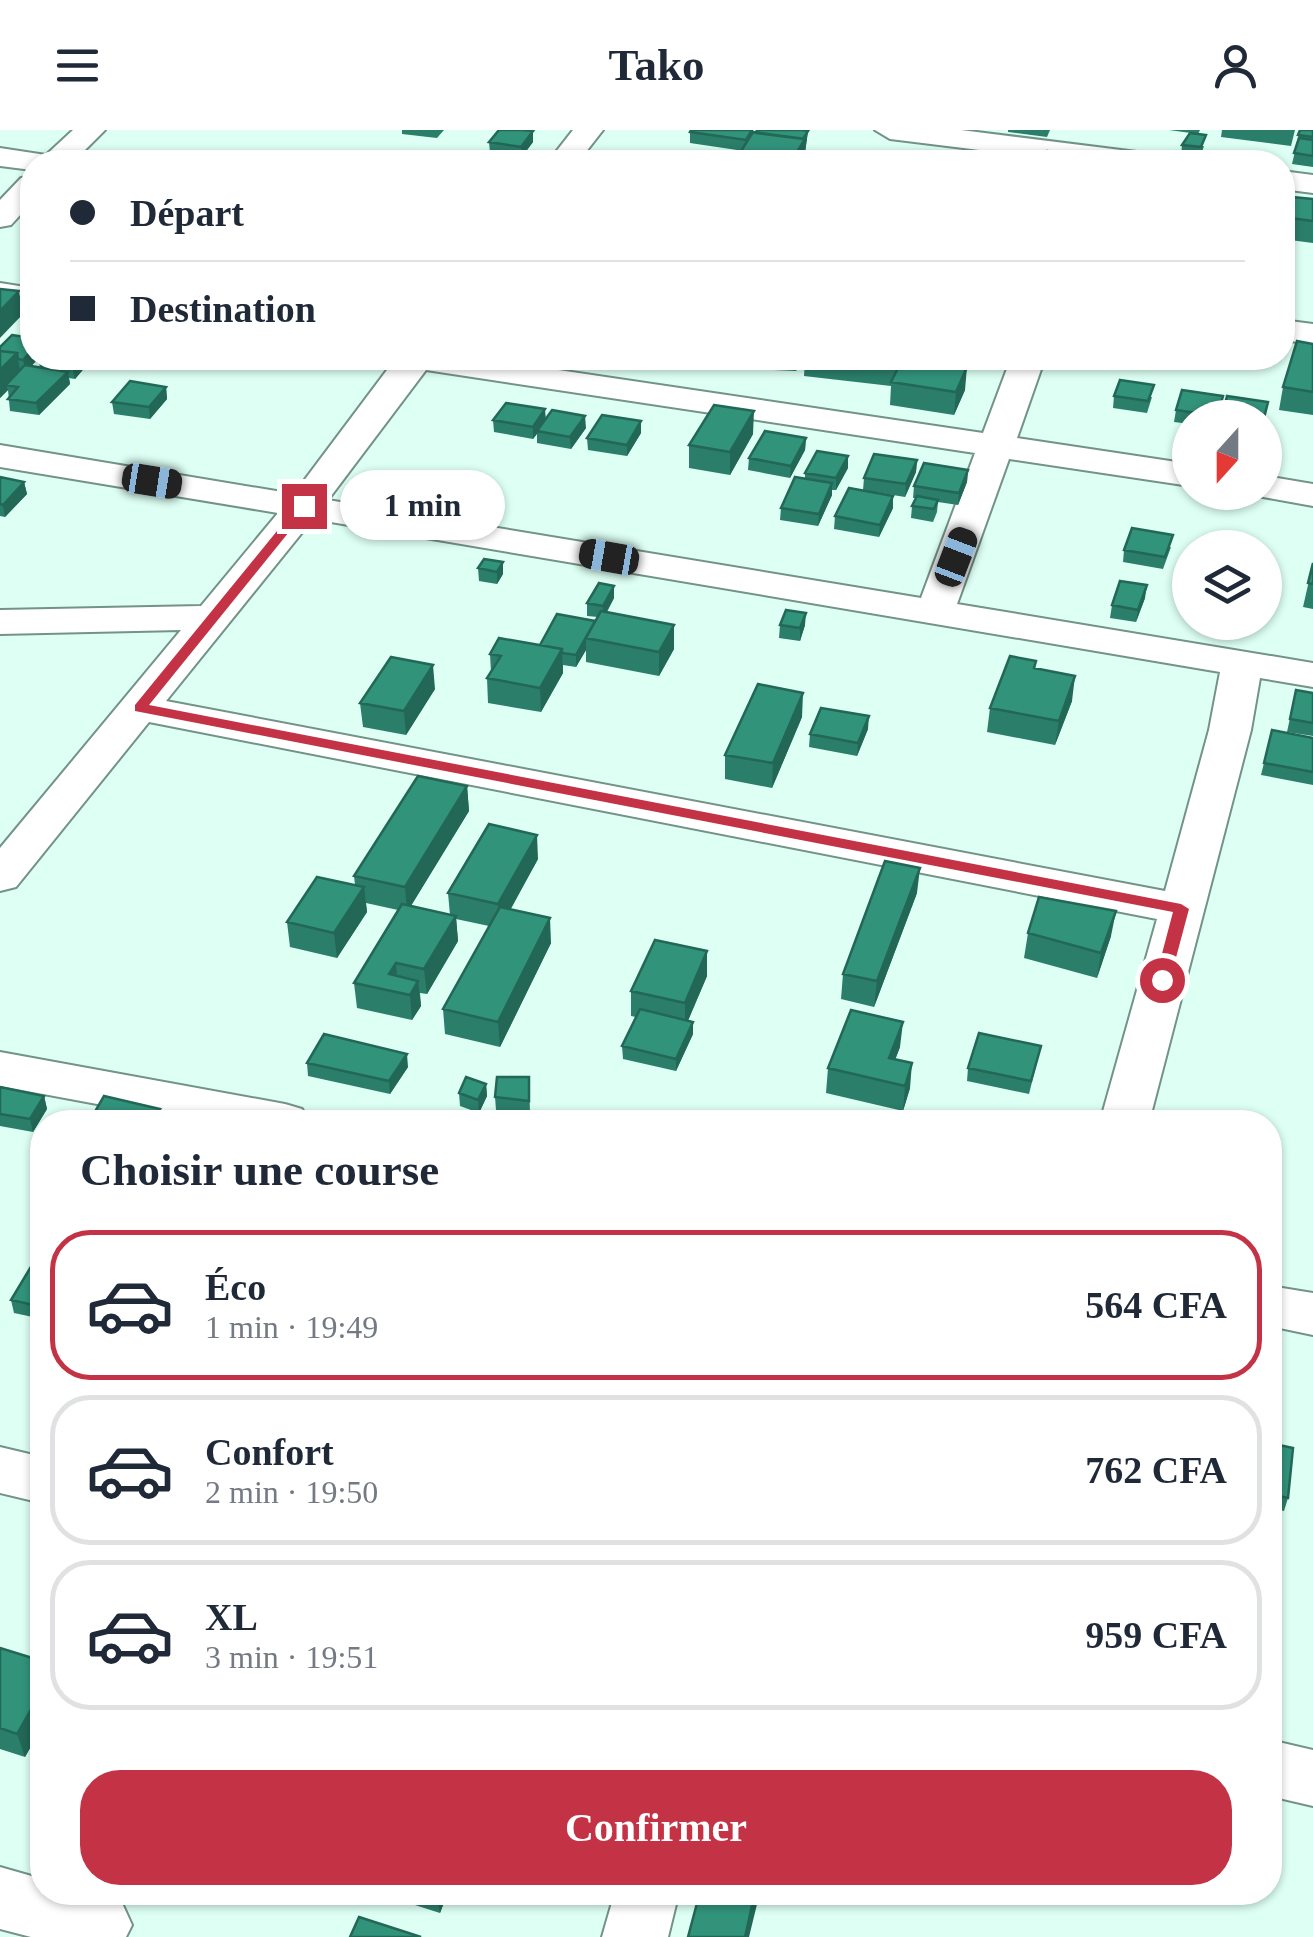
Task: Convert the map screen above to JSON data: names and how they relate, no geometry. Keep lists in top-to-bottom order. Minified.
{"north":"bottom","page":{"header":"Tako","banner":["Départ","Destination"],"bubble":"1 min","heading":"Choisir une course","list":[{"name":"Éco","note":"1 min · 19:49","value":"564 CFA"},{"name":"Confort","note":"2 min · 19:50","value":"762 CFA"},{"name":"XL","note":"3 min · 19:51","value":"959 CFA"}],"buttons":"Confirmer"}}
